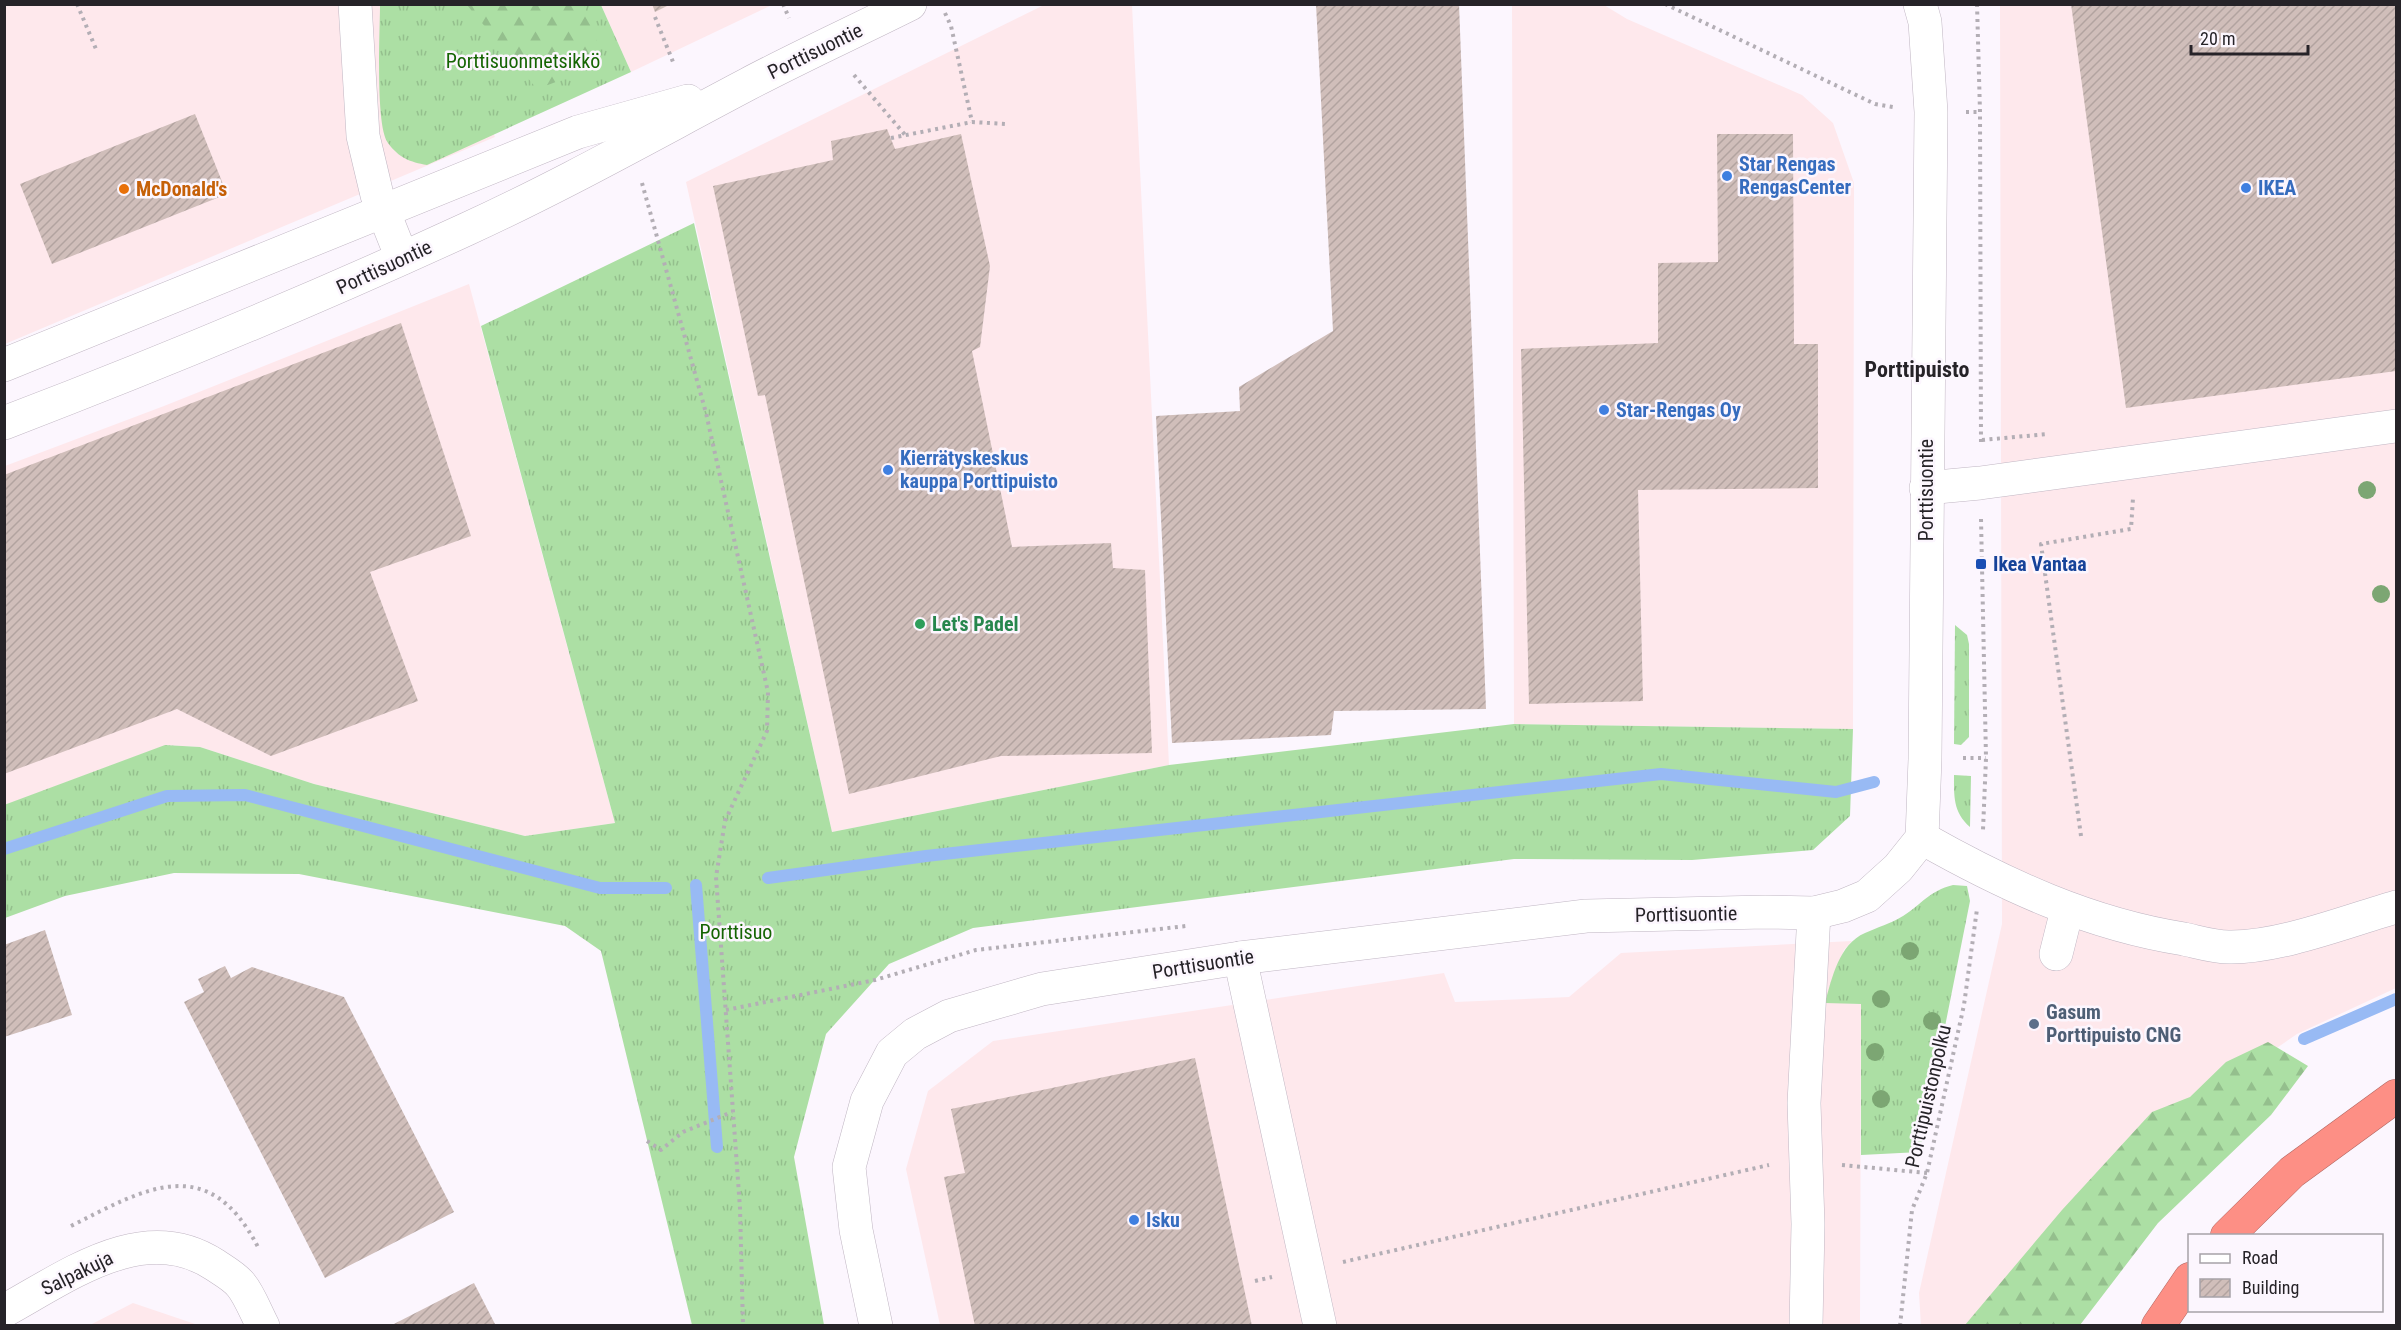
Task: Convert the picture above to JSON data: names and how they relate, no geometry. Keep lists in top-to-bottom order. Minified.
{"streets":{"street":["Porttisuontie","Salpakuja"],"path":["Porttipuistonpolku"]},"districts":["Porttipuisto"],"parks":["Porttisuonmetsikkö","Porttisuo"],"places":{"other":["Star Rengas RengasCenter","IKEA","McDonald's","Star-Rengas Oy","Kierrätyskeskus kauppa Porttipuisto","Let's Padel","Gasum Porttipuisto CNG","Isku"],"transit":["Ikea Vantaa"]},"legend":["Road","Building"],"scale_bar":"20 m"}
